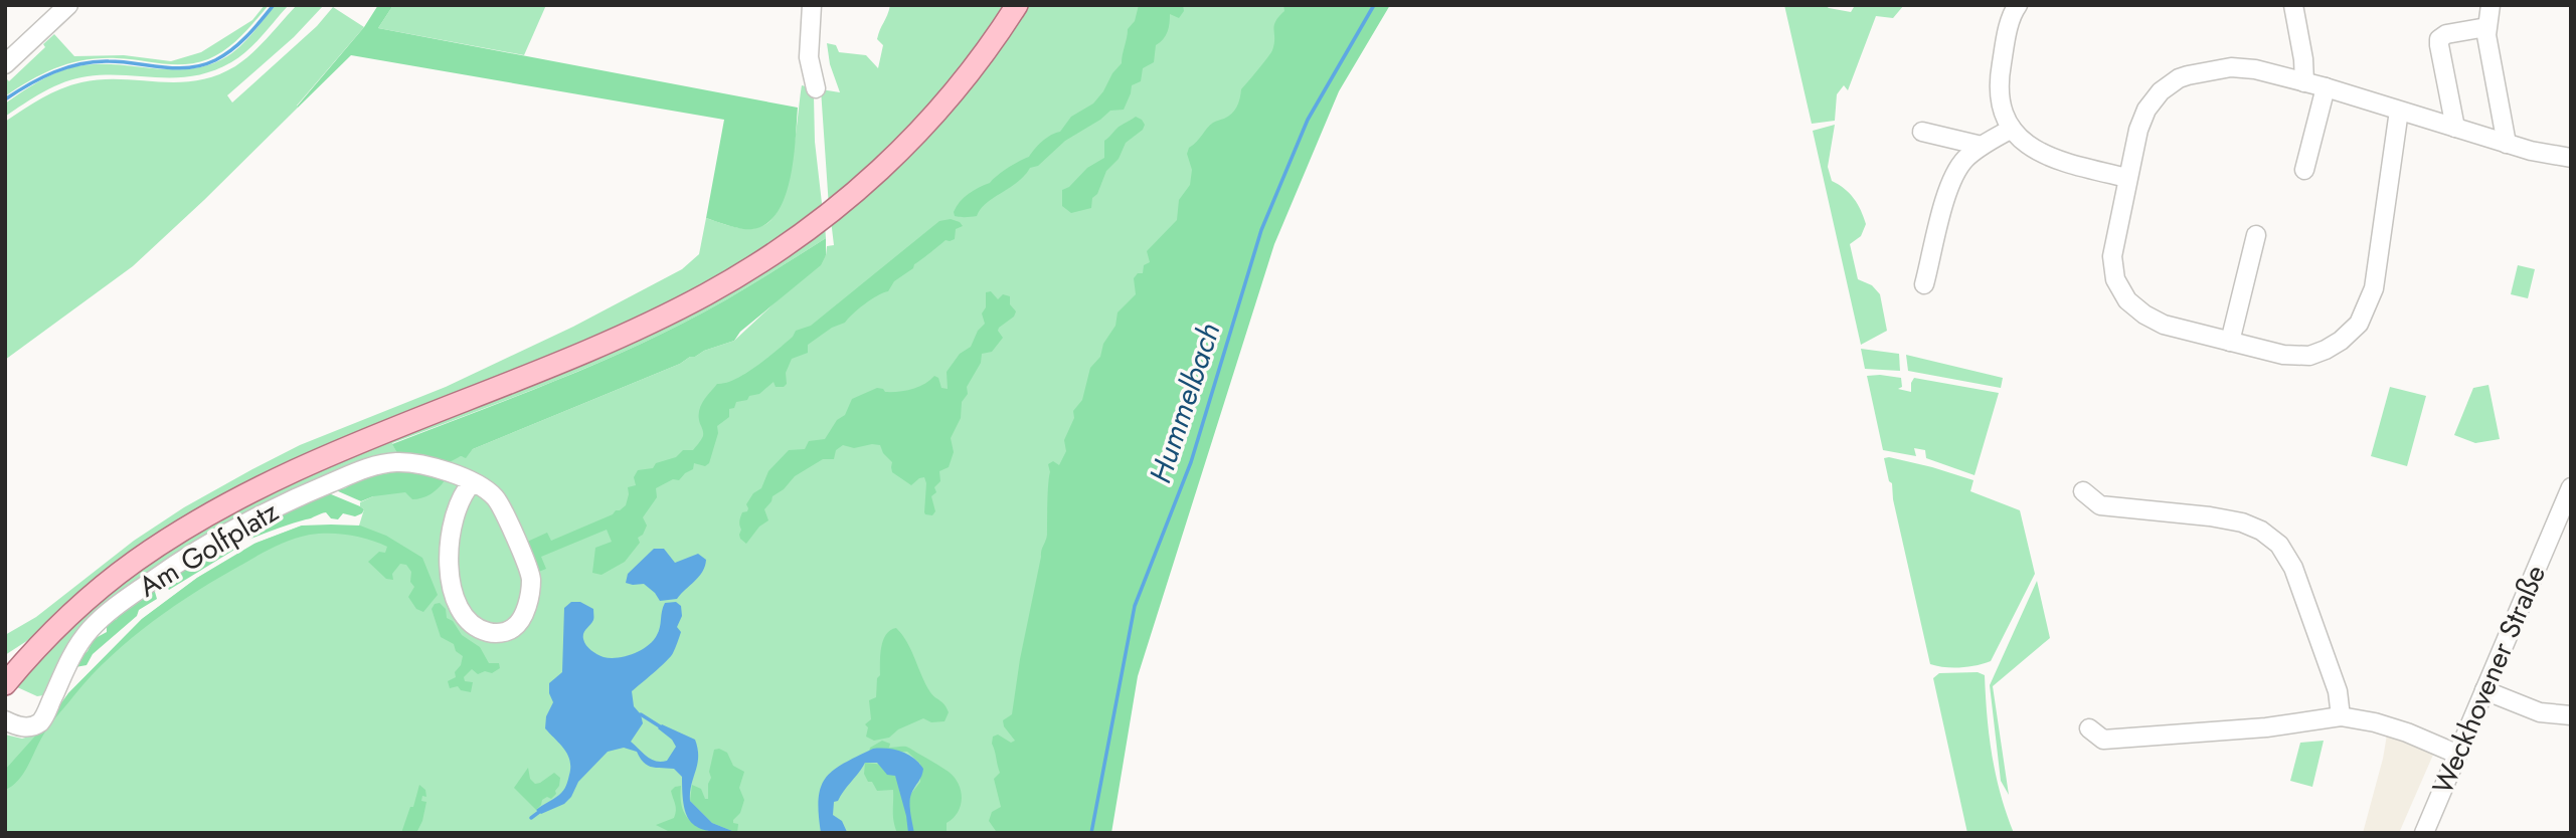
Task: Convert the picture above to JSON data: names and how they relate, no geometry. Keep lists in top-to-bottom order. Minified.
{"streets":{"street":["Am Golfplatz","Weckhovener Straße"]},"water":["Hummelbach"]}
